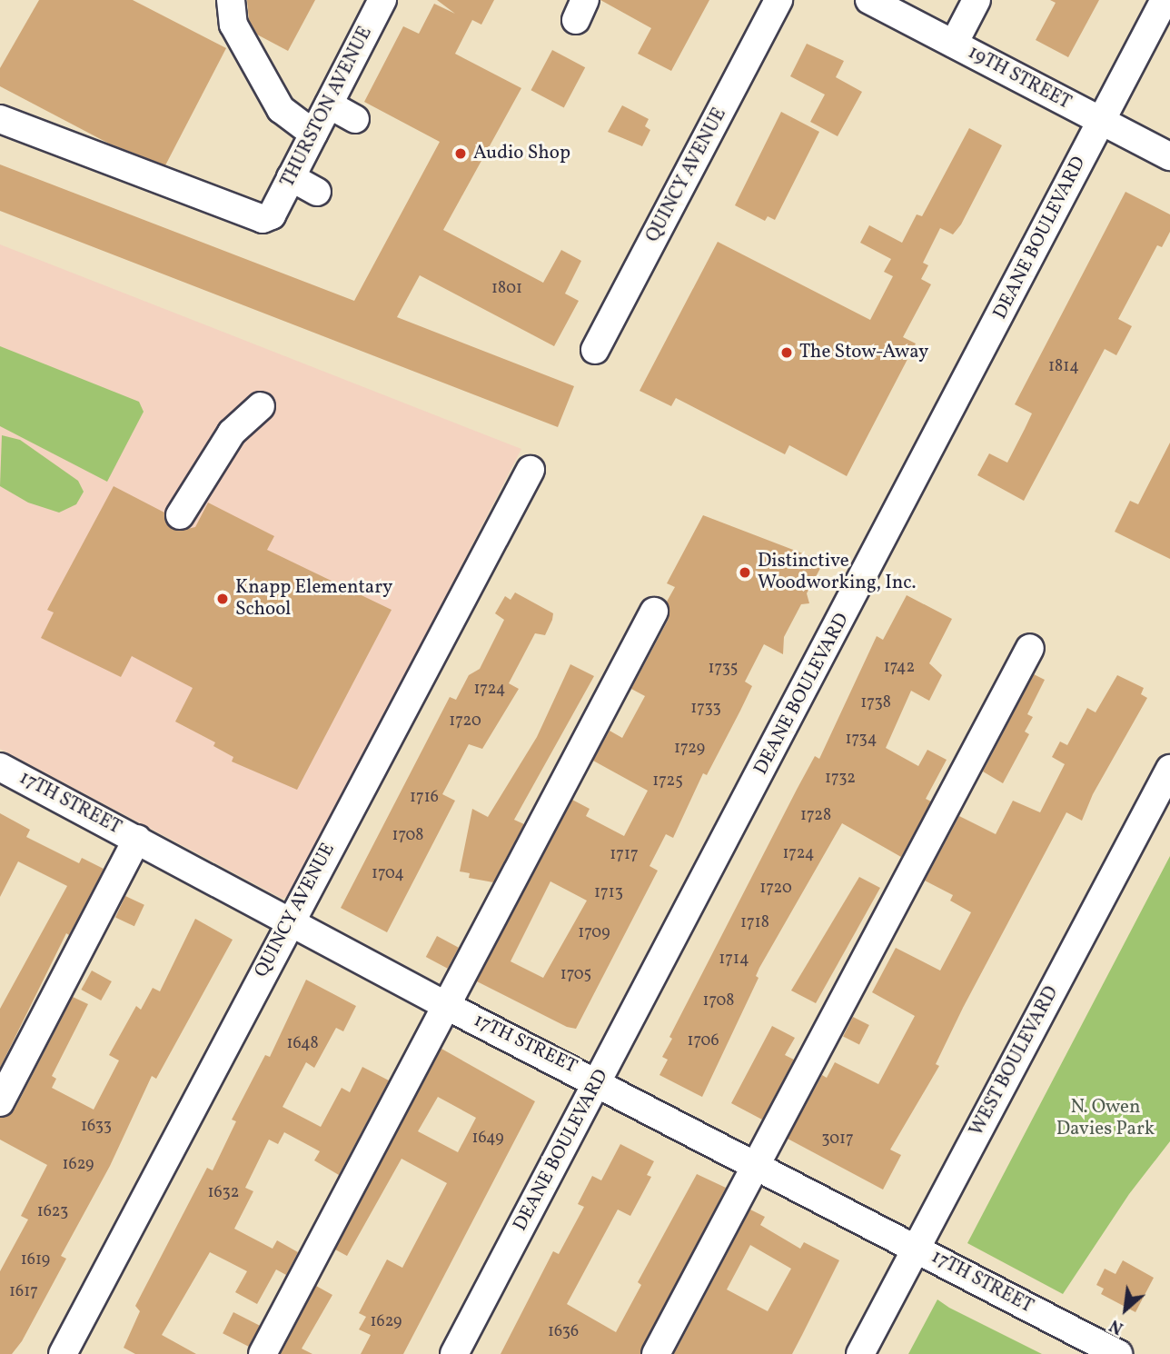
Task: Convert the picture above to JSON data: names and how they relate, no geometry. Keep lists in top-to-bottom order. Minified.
{"streets":{"street":["19TH STREET","THURSTON AVENUE","QUINCY AVENUE","DEANE BOULEVARD","17TH STREET","WEST BOULEVARD"]},"crossings":[["19TH STREET","DEANE BOULEVARD"],["QUINCY AVENUE","17TH STREET"],["DEANE BOULEVARD","17TH STREET"],["17TH STREET","WEST BOULEVARD"]],"parks":["N. Owen Davies Park"],"places":["Audio Shop","The Stow-Away","Distinctive Woodworking, Inc.","Knapp Elementary School"],"house_numbers":["1801","1814","1742","1735","1724","1738","1733","1720","1734","1729","1732","1725","1716","1728","1708","1724","1717","1704","1720","1713","1718","1709","1714","1705","1708","1706","1648","1633","1649","3017","1629","1632","1623","1619","1617","1629","1636"],"north":"bottom left"}
